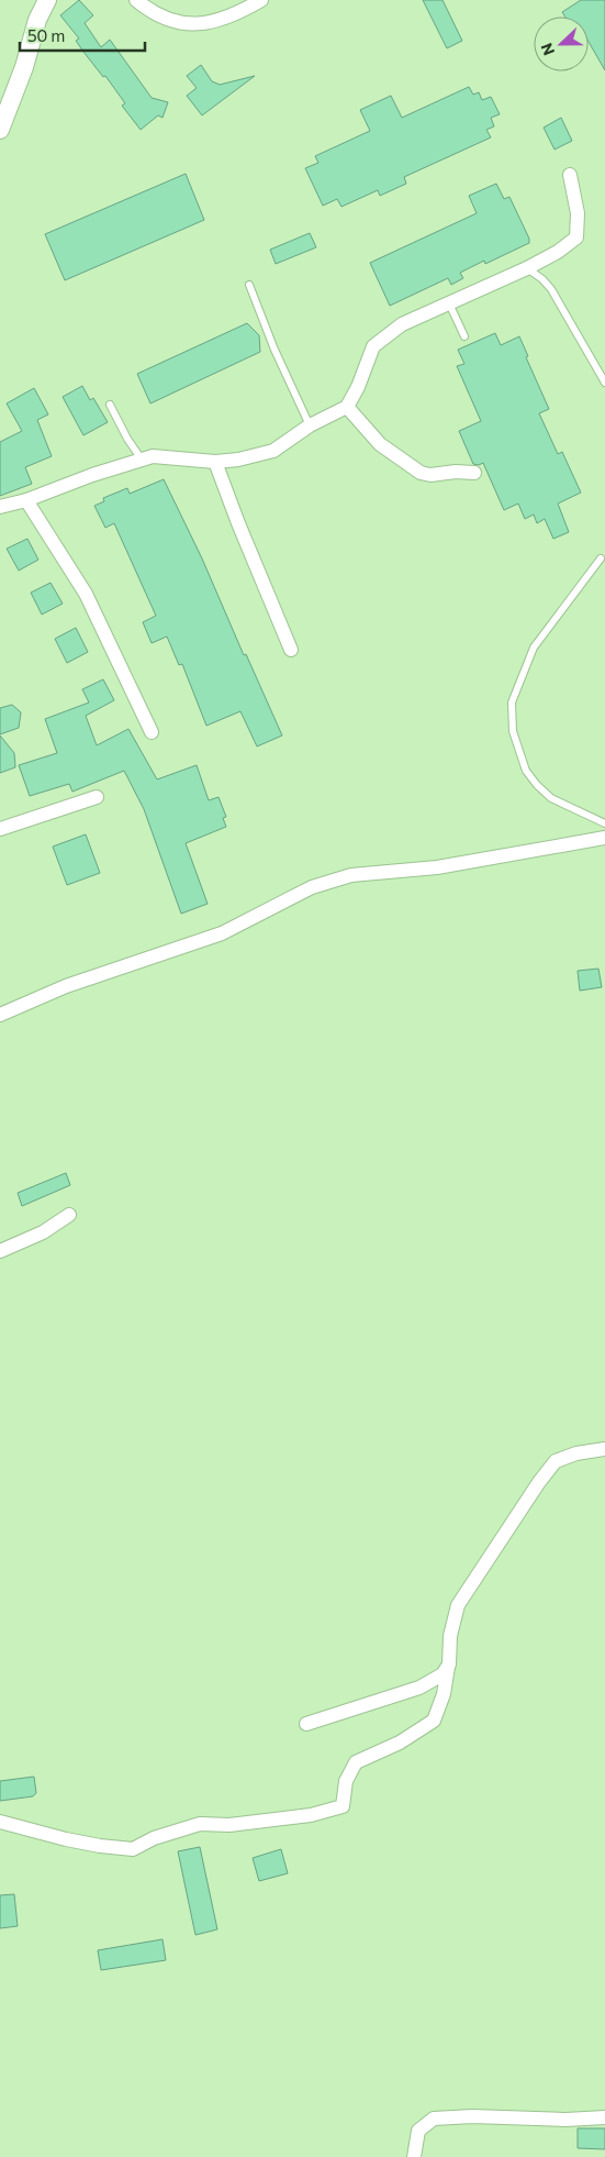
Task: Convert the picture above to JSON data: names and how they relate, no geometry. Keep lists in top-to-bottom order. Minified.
{"scale_bar":"50 m","north":"left"}
